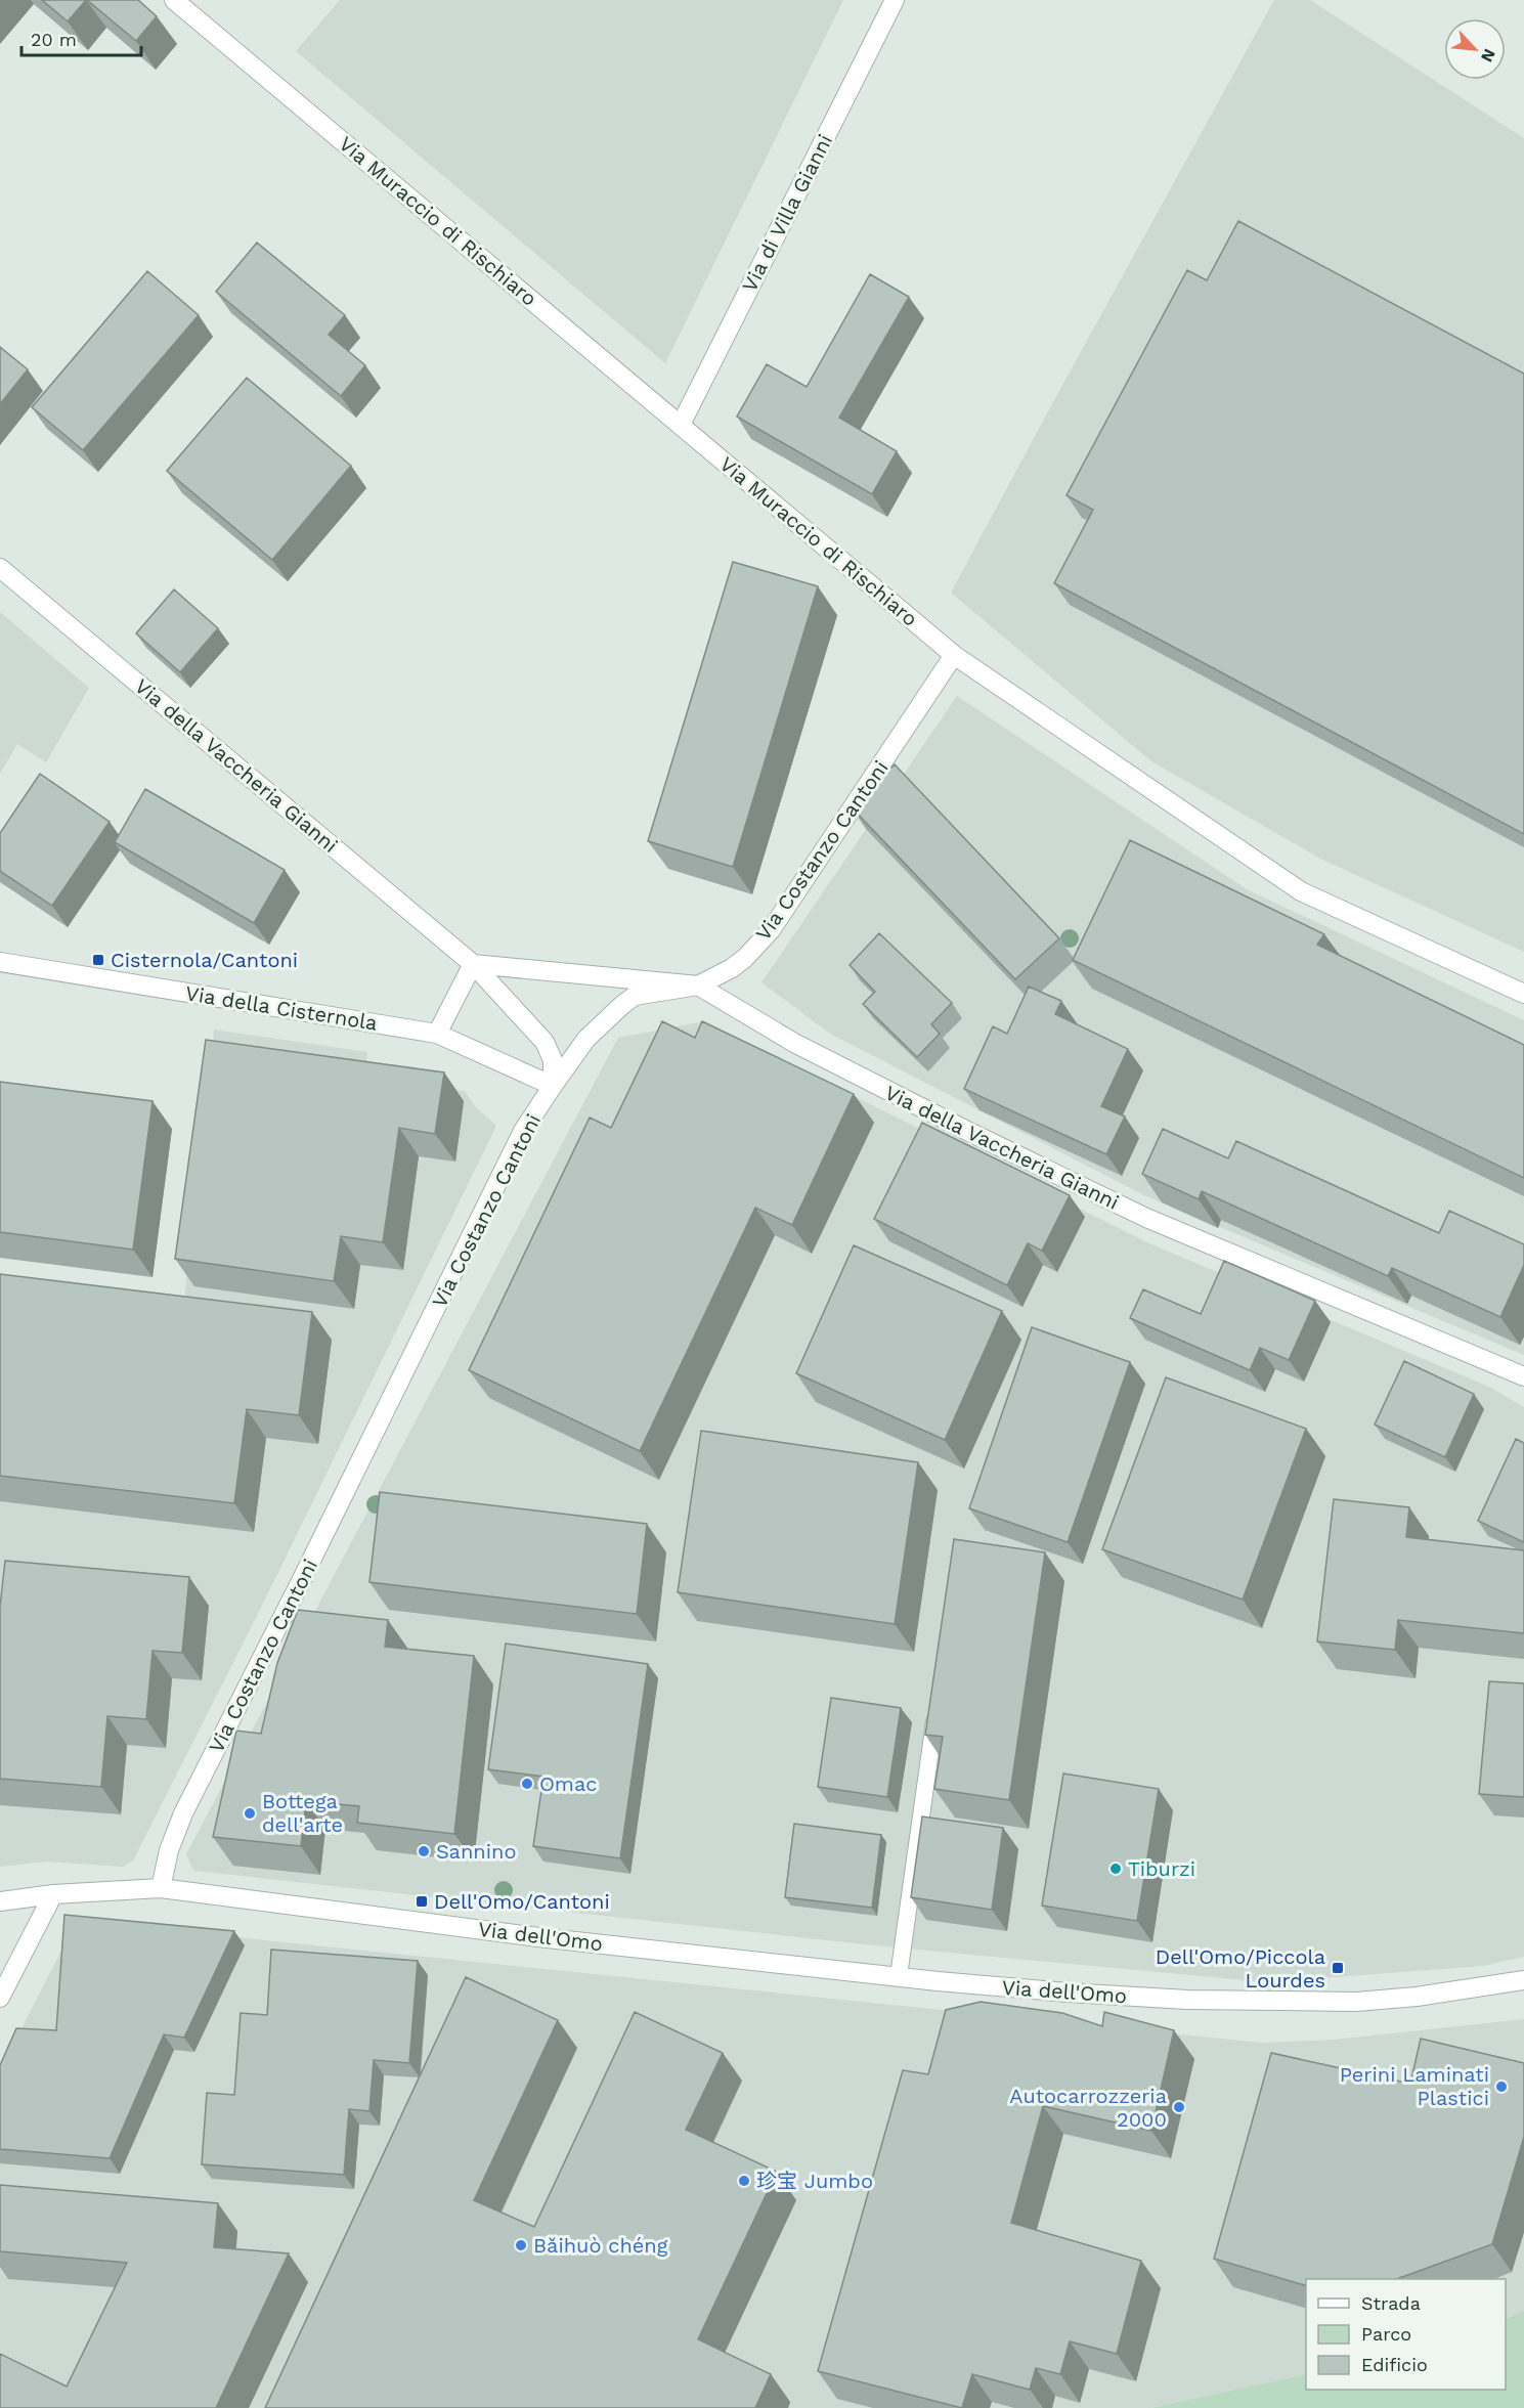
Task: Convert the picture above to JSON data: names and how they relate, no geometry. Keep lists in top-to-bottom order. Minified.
{"streets":{"street":["Via di Villa Gianni","Via Muraccio di Rischiaro","Via della Vaccheria Gianni","Via Costanzo Cantoni","Via della Cisternola","Via dell'Omo"]},"crossings":[["Via di Villa Gianni","Via Muraccio di Rischiaro"],["Via Muraccio di Rischiaro","Via Costanzo Cantoni"],["Via della Vaccheria Gianni","Via Costanzo Cantoni"],["Via della Vaccheria Gianni","Via della Cisternola"],["Via Costanzo Cantoni","Via della Cisternola"],["Via Costanzo Cantoni","Via dell'Omo"]],"places":{"transit":["Cisternola/Cantoni","Dell'Omo/Cantoni","Dell'Omo/Piccola Lourdes"],"other":["Omac","Bottega dell'arte","Sannino","Tiburzi","Perini Laminati Plastici","Autocarrozzeria 2000","珍宝 Jumbo","Bǎihuò chéng"]},"legend":["Strada","Parco","Edificio"],"scale_bar":"20 m","north":"bottom right"}
